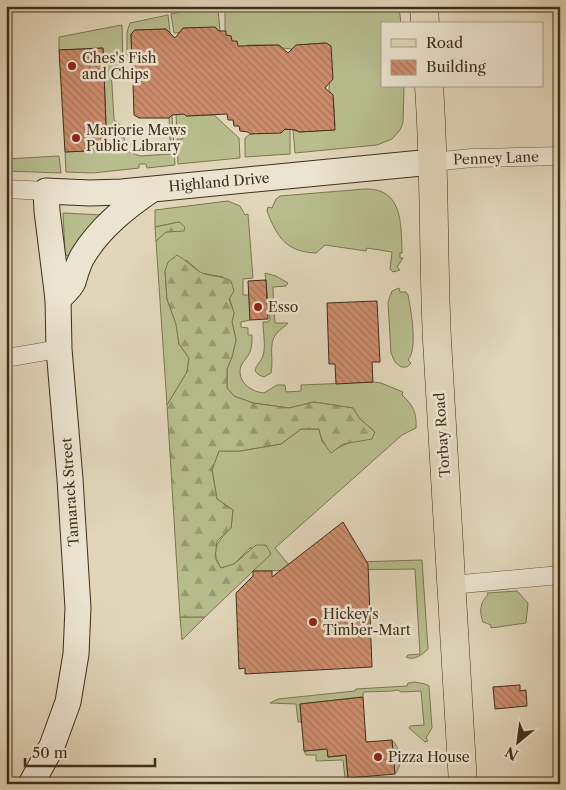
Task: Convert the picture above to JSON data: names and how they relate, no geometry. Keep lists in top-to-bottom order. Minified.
{"streets":{"main road":["Torbay Road"],"street":["Penney Lane","Highland Drive","Tamarack Street"]},"crossings":[["Penney Lane","Highland Drive"],["Penney Lane","Torbay Road"],["Highland Drive","Torbay Road"],["Highland Drive","Tamarack Street"]],"places":["Ches's Fish and Chips","Marjorie Mews Public Library","Esso","Hickey's Timber-Mart","Pizza House"],"legend":["Road","Building"],"scale_bar":"50 m","north":"bottom left"}
